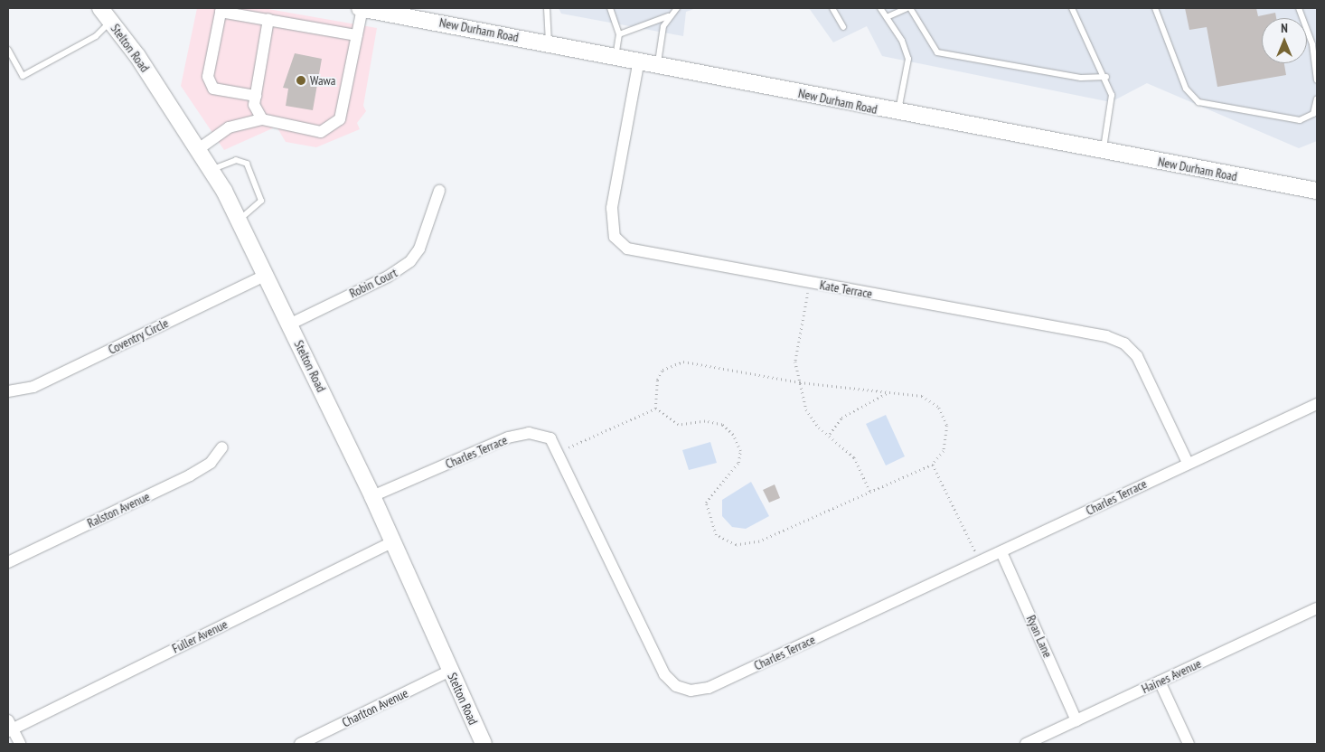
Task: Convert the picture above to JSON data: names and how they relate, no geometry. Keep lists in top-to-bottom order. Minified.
{"streets":{"main road":["New Durham Road","Stelton Road"],"street":["Robin Court","Kate Terrace","Coventry Circle","Charles Terrace","Ralston Avenue","Fuller Avenue","Ryan Lane","Haines Avenue","Charlton Avenue"]},"crossings":[["New Durham Road","Kate Terrace"],["Stelton Road","Robin Court"],["Stelton Road","Coventry Circle"],["Stelton Road","Charles Terrace"],["Stelton Road","Fuller Avenue"],["Stelton Road","Charlton Avenue"],["Kate Terrace","Charles Terrace"],["Charles Terrace","Ryan Lane"],["Ryan Lane","Haines Avenue"]],"places":["Wawa"],"north":"top"}
